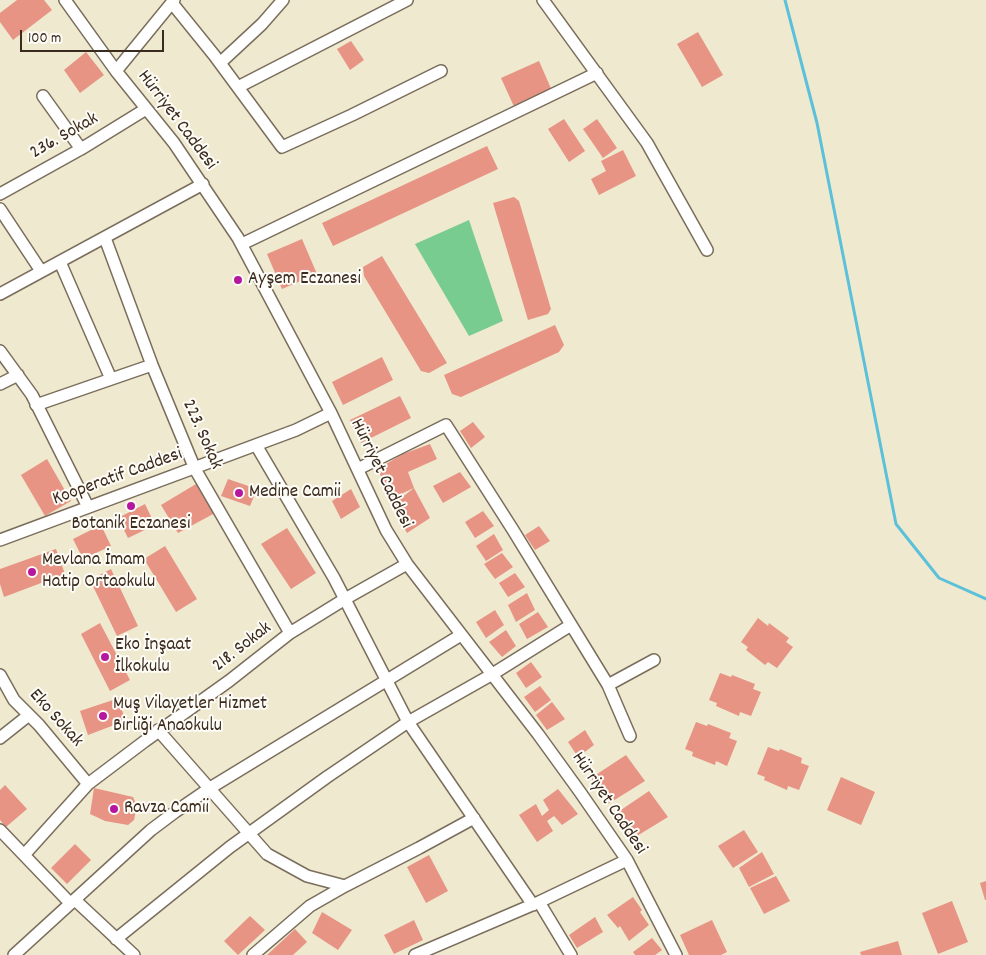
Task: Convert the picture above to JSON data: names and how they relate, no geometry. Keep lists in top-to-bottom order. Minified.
{"streets":{"street":["Hürriyet Caddesi","236. Sokak","223. Sokak","Kooperatif Caddesi","218. Sokak","Eko Sokak"]},"crossings":[["Hürriyet Caddesi","236. Sokak"],["Hürriyet Caddesi","Kooperatif Caddesi"],["Hürriyet Caddesi","218. Sokak"],["223. Sokak","Kooperatif Caddesi"],["223. Sokak","218. Sokak"],["218. Sokak","Eko Sokak"]],"places":["Ayşem Eczanesi","Medine Camii","Botanik Eczanesi","Mevlana İmam Hatip Ortaokulu","Eko İnşaat İlkokulu","Muş Vilayetler Hizmet Birliği Anaokulu","Ravza Camii"],"scale_bar":"100 m"}
